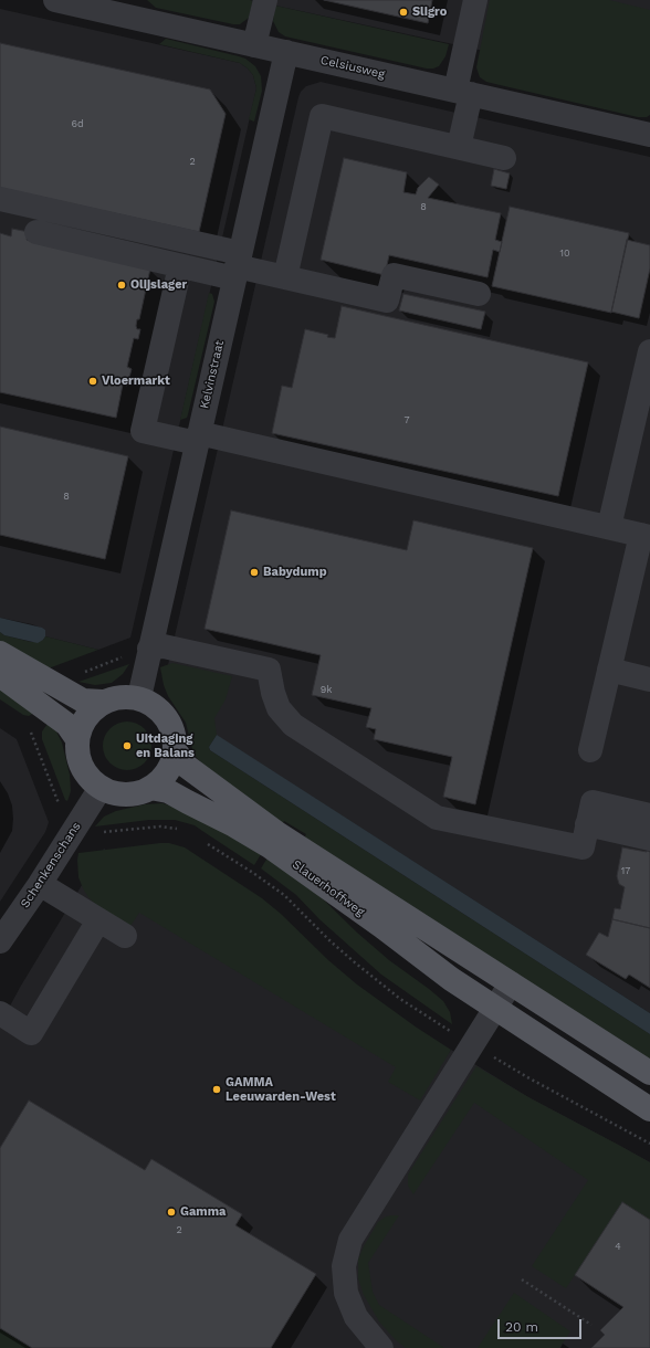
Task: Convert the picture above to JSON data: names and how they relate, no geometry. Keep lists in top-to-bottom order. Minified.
{"streets":{"main road":["Slauerhoffweg"],"street":["Celsiusweg","Kelvinstraat","Schenkenschans"]},"crossings":[["Celsiusweg","Kelvinstraat"],["Kelvinstraat","Schenkenschans"],["Kelvinstraat","Slauerhoffweg"],["Schenkenschans","Slauerhoffweg"]],"places":["Sligro","Olijslager","Vloermarkt","Babydump","Uitdaging en Balans","GAMMA Leeuwarden-West","Gamma"],"house_numbers":["6d","2","8","10","7","8","9k","17","2","4"],"scale_bar":"20 m"}
